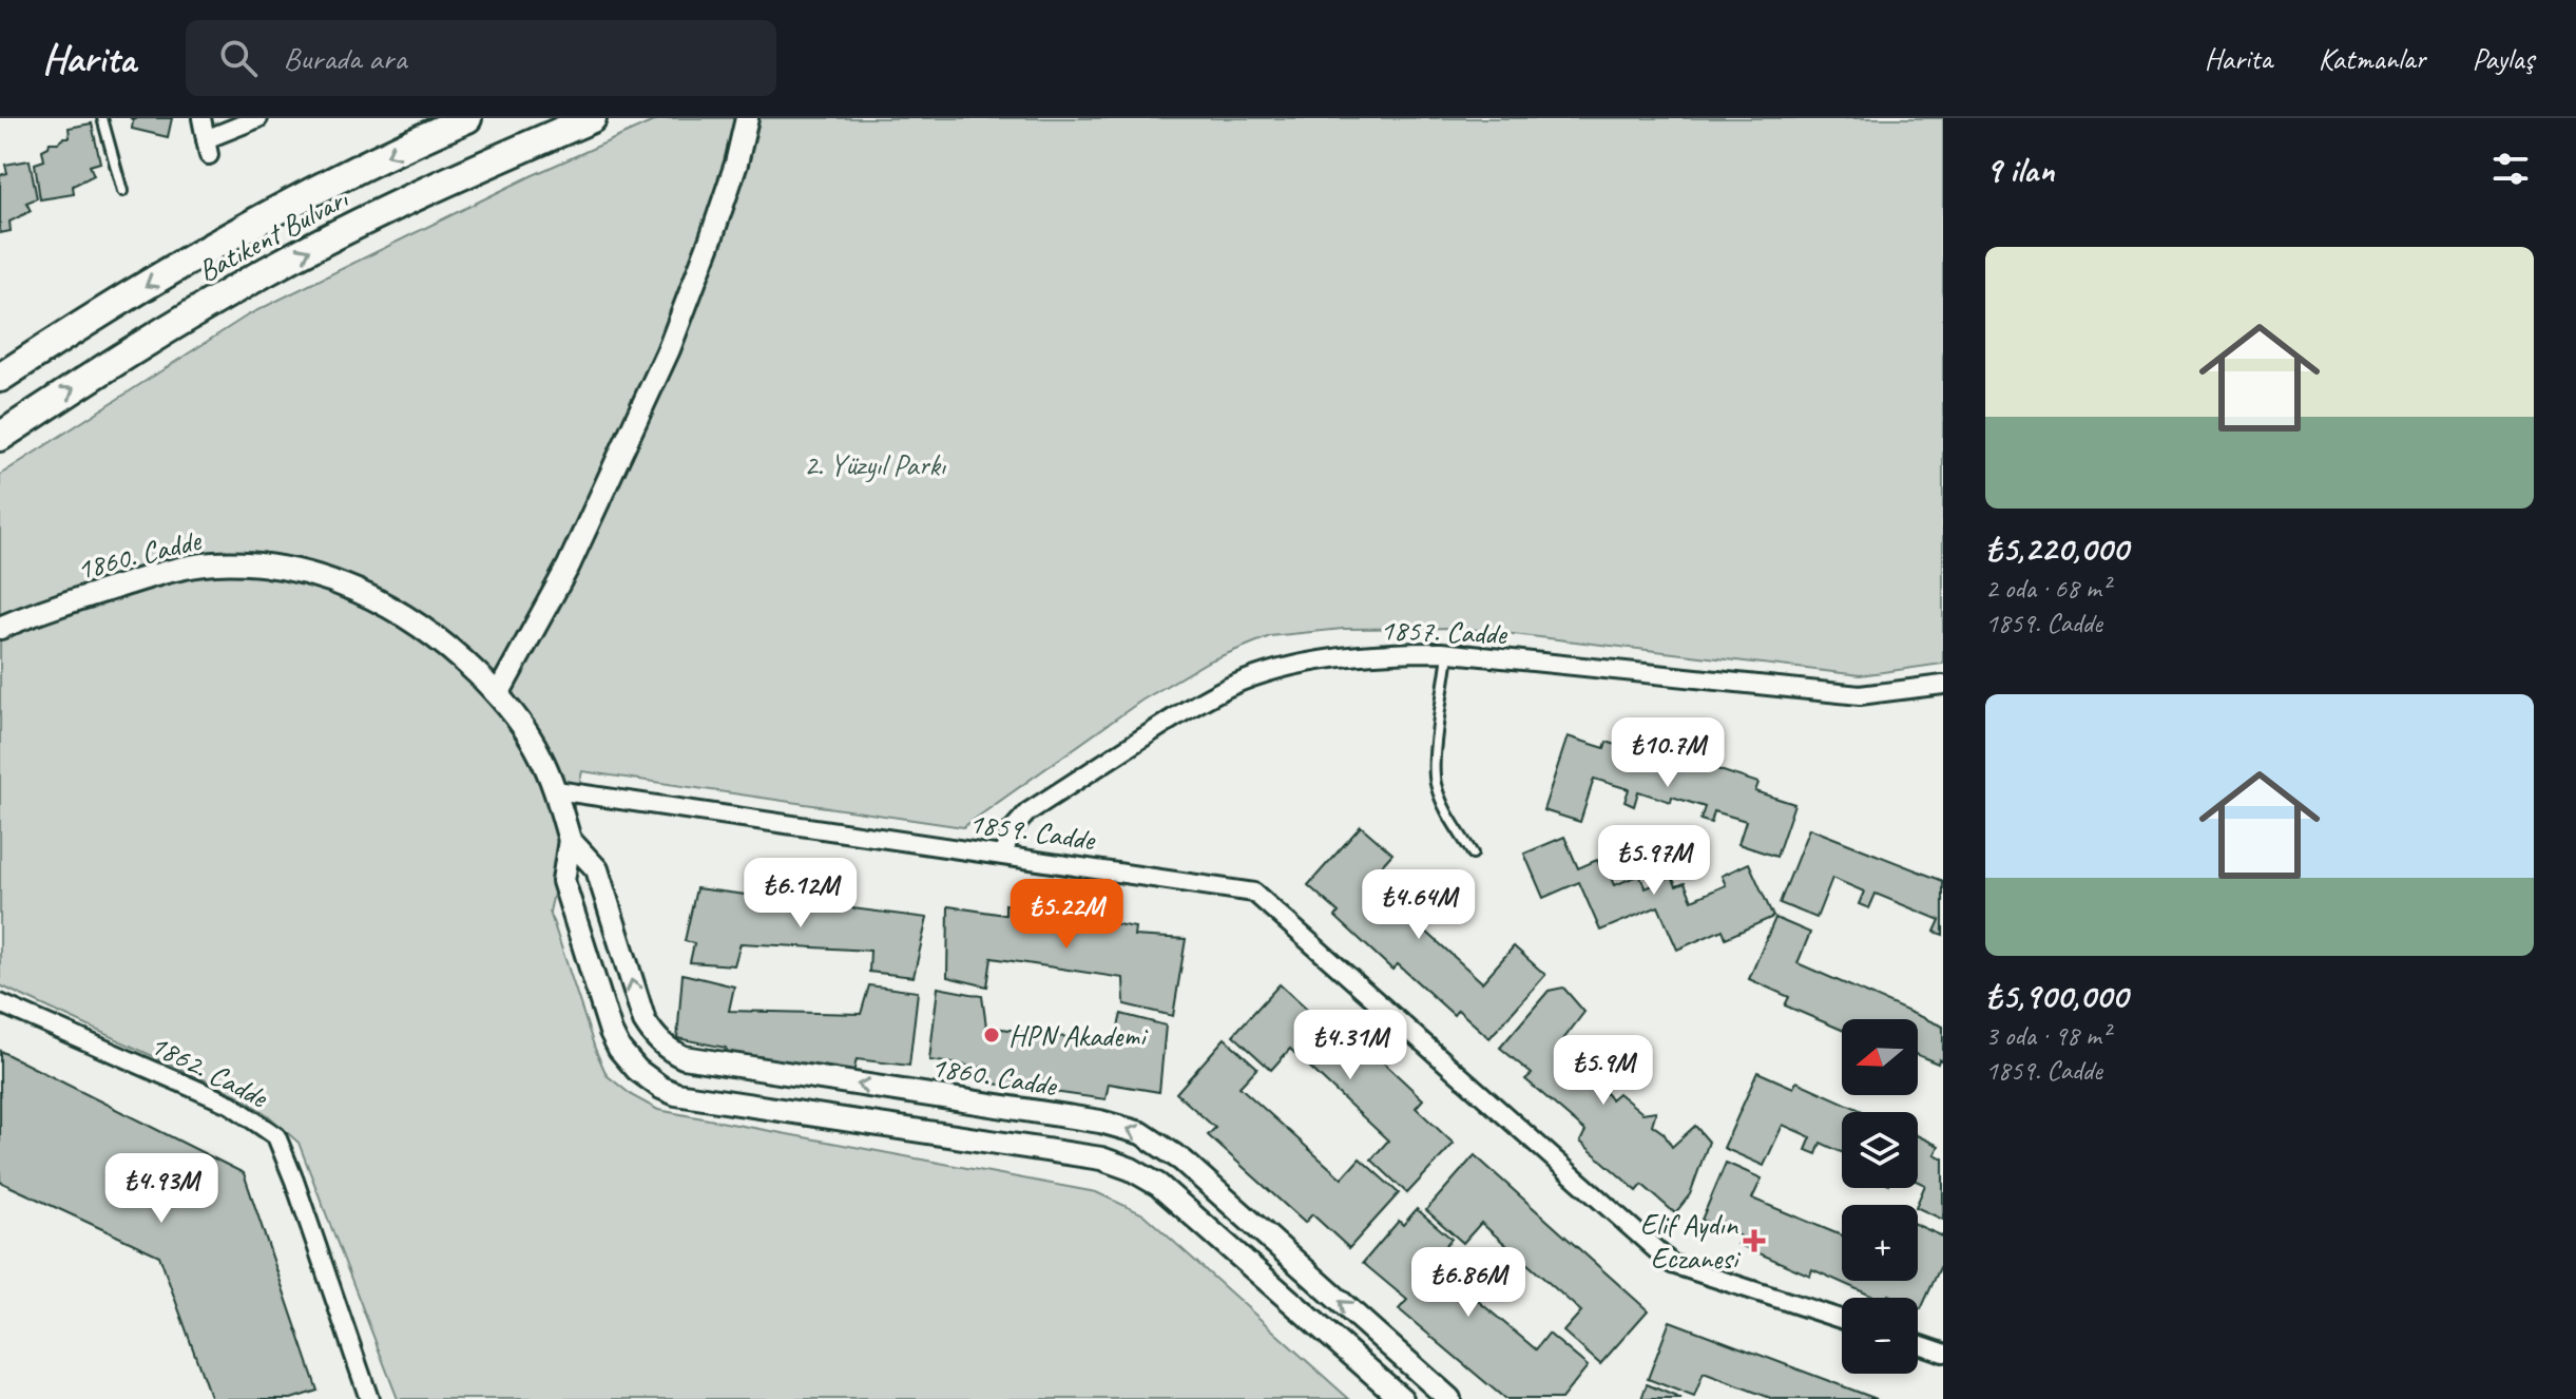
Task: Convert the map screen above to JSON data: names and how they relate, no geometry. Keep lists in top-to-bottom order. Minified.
{"streets":{"main road":["Batıkent Bulvarı"],"street":["1860. Cadde","1857. Cadde","1859. Cadde","1862. Cadde"]},"crossings":[["1860. Cadde","1859. Cadde"],["1857. Cadde","1859. Cadde"]],"parks":["2. Yüzyıl Parkı"],"places":{"other":["HPN Akademi"],"health":["Elif Aydın Eczanesi"]},"north":"left","page":{"header":"Harita","search":"Burada ara","nav":["Harita","Katmanlar","Paylaş"],"heading":"9 ilan","list":[{"name":"₺5,220,000","note":"2 oda · 68 m² · 1859. Cadde"},{"name":"₺5,900,000","note":"3 oda · 98 m² · 1859. Cadde"}],"price":["₺10.7M","₺5.97M","₺6.12M","₺4.64M","₺5.22M","₺4.31M","₺5.9M","₺4.93M","₺6.86M"],"map_buttons":["+","−"]}}
